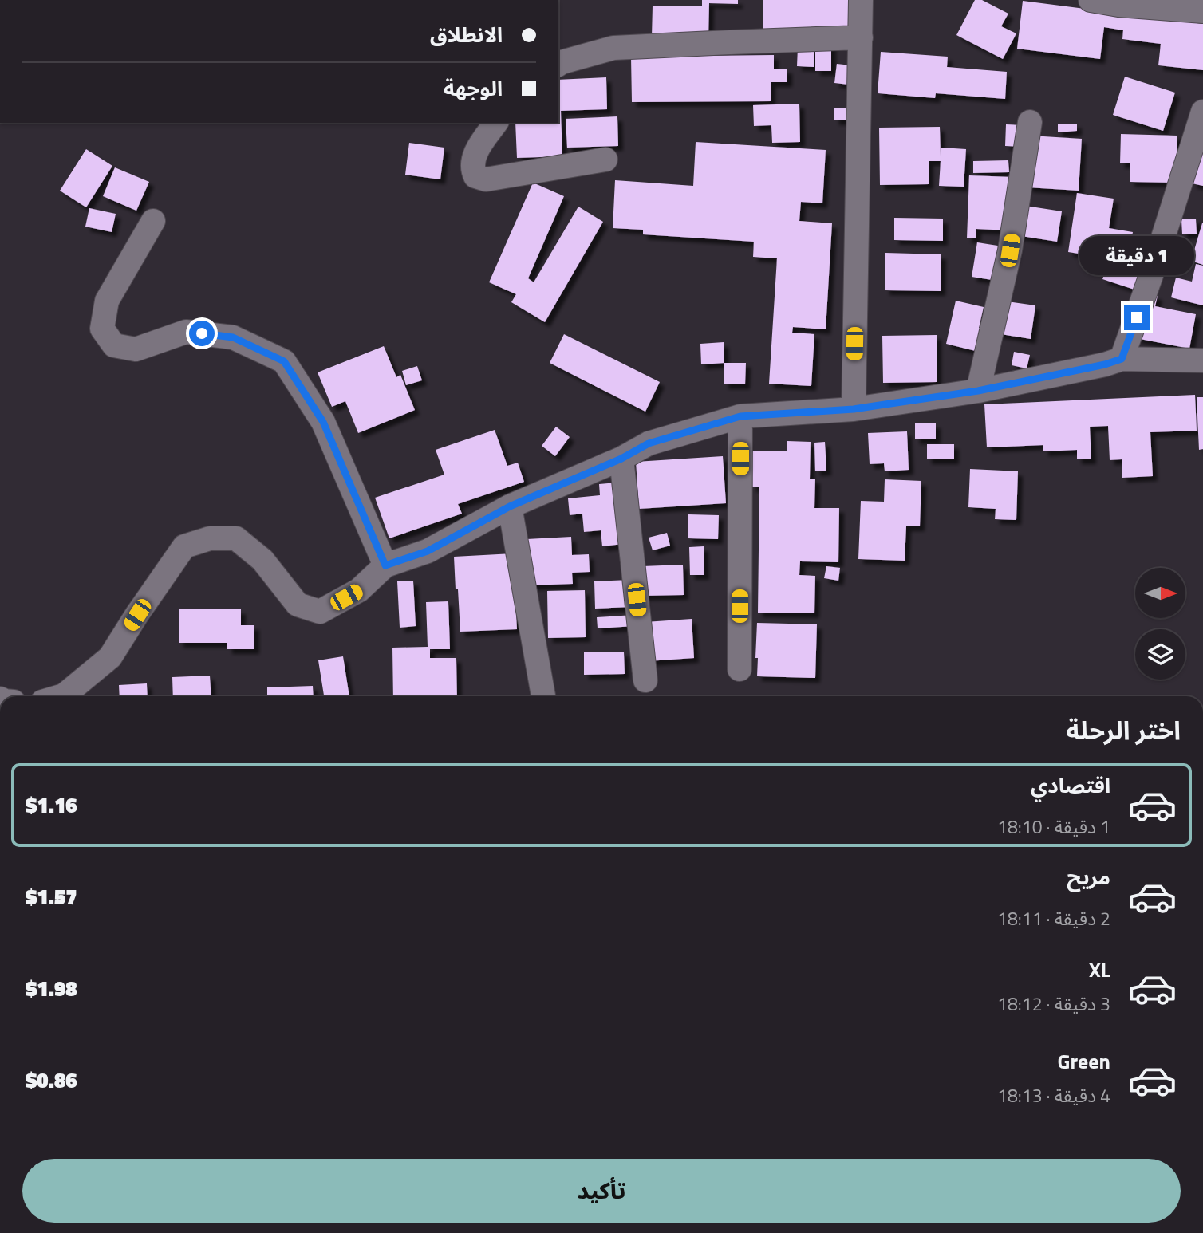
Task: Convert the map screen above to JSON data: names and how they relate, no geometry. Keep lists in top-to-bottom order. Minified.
{"north":"right","page":{"banner":["الانطلاق","الوجهة"],"bubble":"1 دقيقة","heading":"اختر الرحلة","list":[{"name":"اقتصادي","note":"1 دقيقة · 18:10","value":"$1.16"},{"name":"مريح","note":"2 دقيقة · 18:11","value":"$1.57"},{"name":"XL","note":"3 دقيقة · 18:12","value":"$1.98"},{"name":"Green","note":"4 دقيقة · 18:13","value":"$0.86"}],"buttons":"تأكيد"}}
